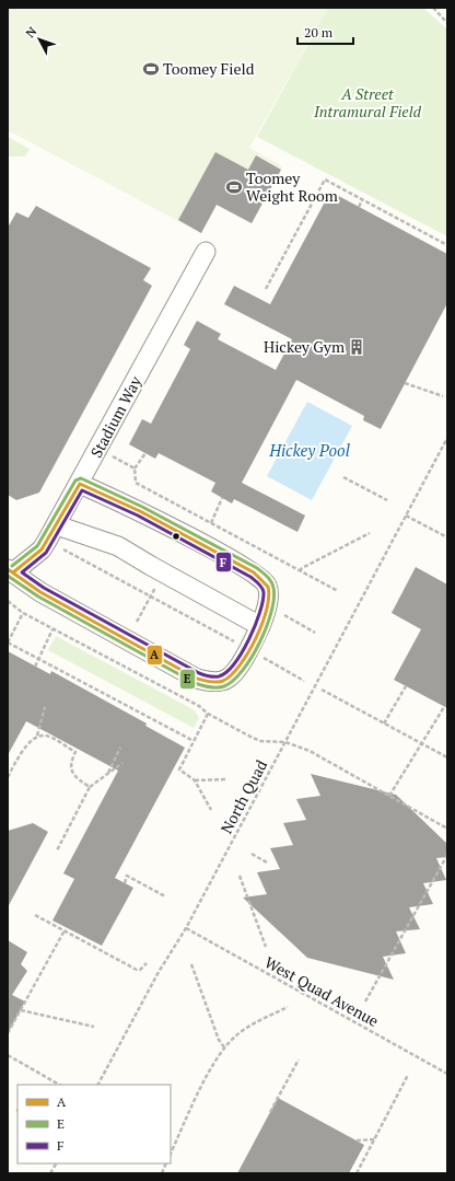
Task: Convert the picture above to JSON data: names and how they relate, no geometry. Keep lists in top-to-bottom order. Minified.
{"streets":{"lane":["Stadium Way"],"path":["North Quad","West Quad Avenue"]},"crossings":[["North Quad","West Quad Avenue"]],"water":["Hickey Pool"],"parks":["A Street Intramural Field"],"places":{"sports":["Toomey Field","Toomey Weight Room"],"building":["Hickey Gym"]},"lines":["transit line E","transit line A","transit line F"],"legend":["A","E","F"],"scale_bar":"20 m","north":"top left"}
